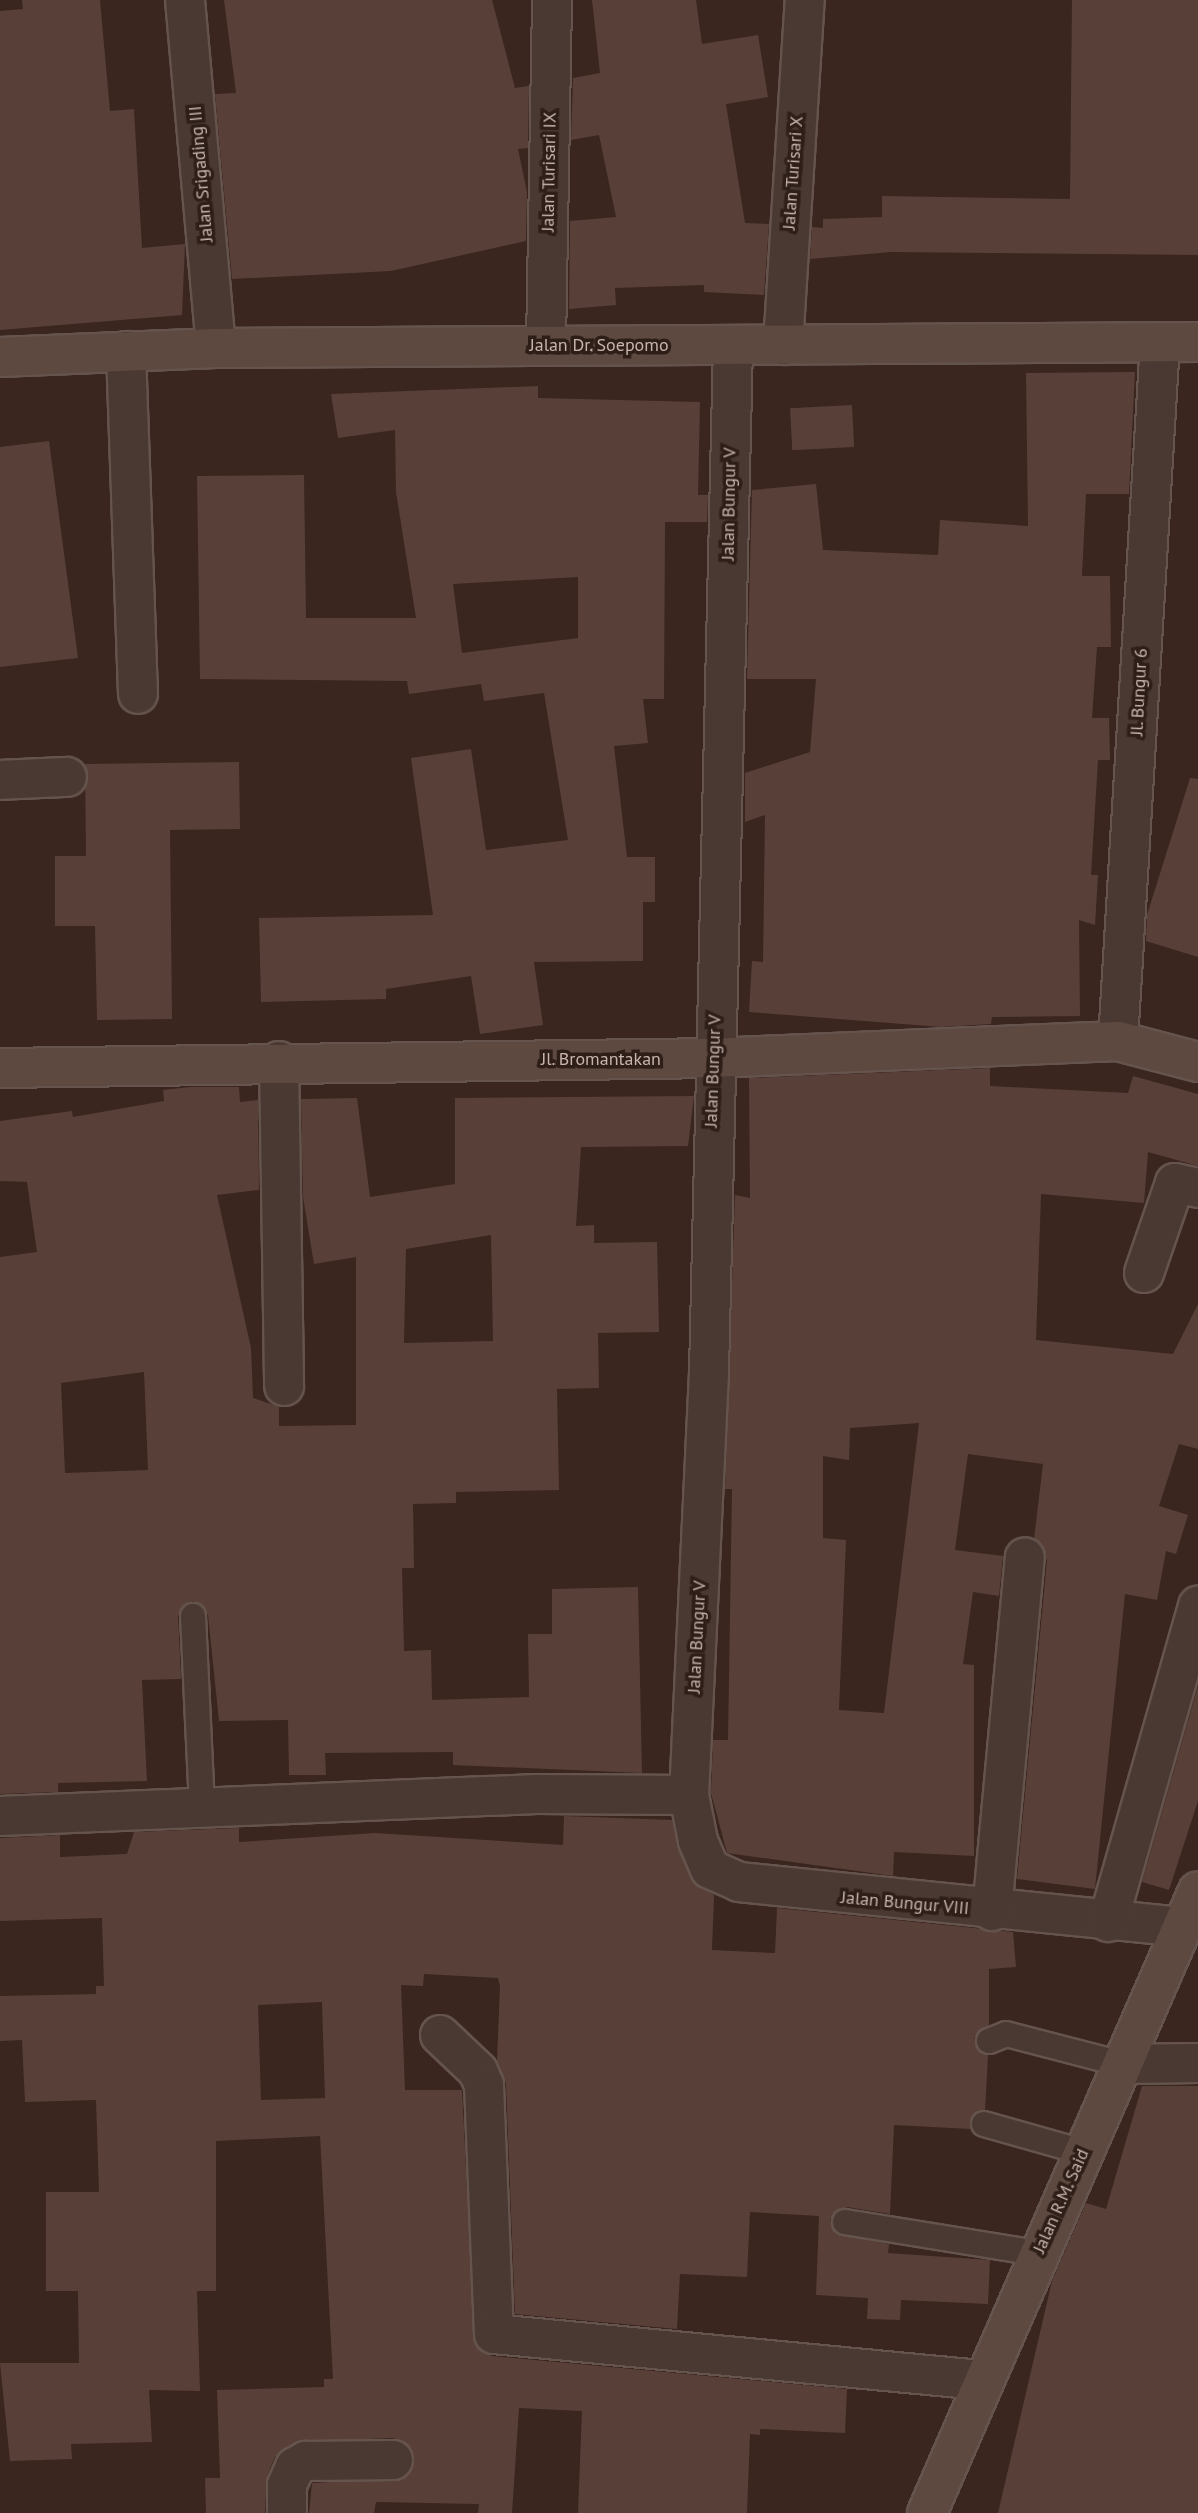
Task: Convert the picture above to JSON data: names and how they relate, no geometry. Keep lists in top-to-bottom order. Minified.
{"streets":{"main road":["Jalan Dr. Soepomo","Jl. Bromantakan","Jalan R.M. Said"],"street":["Jalan Turisari IX","Jalan Turisari X","Jalan Srigading III","Jalan Bungur V","Jl. Bungur 6","Jalan Bungur VIII"]},"crossings":[["Jalan Turisari IX","Jalan Dr. Soepomo"],["Jalan Turisari X","Jalan Dr. Soepomo"],["Jalan Srigading III","Jalan Dr. Soepomo"],["Jalan Dr. Soepomo","Jalan Bungur V"],["Jalan Dr. Soepomo","Jl. Bungur 6"],["Jalan Bungur V","Jl. Bromantakan"],["Jalan Bungur V","Jalan Bungur VIII"],["Jl. Bungur 6","Jl. Bromantakan"],["Jalan Bungur VIII","Jalan R.M. Said"]]}
